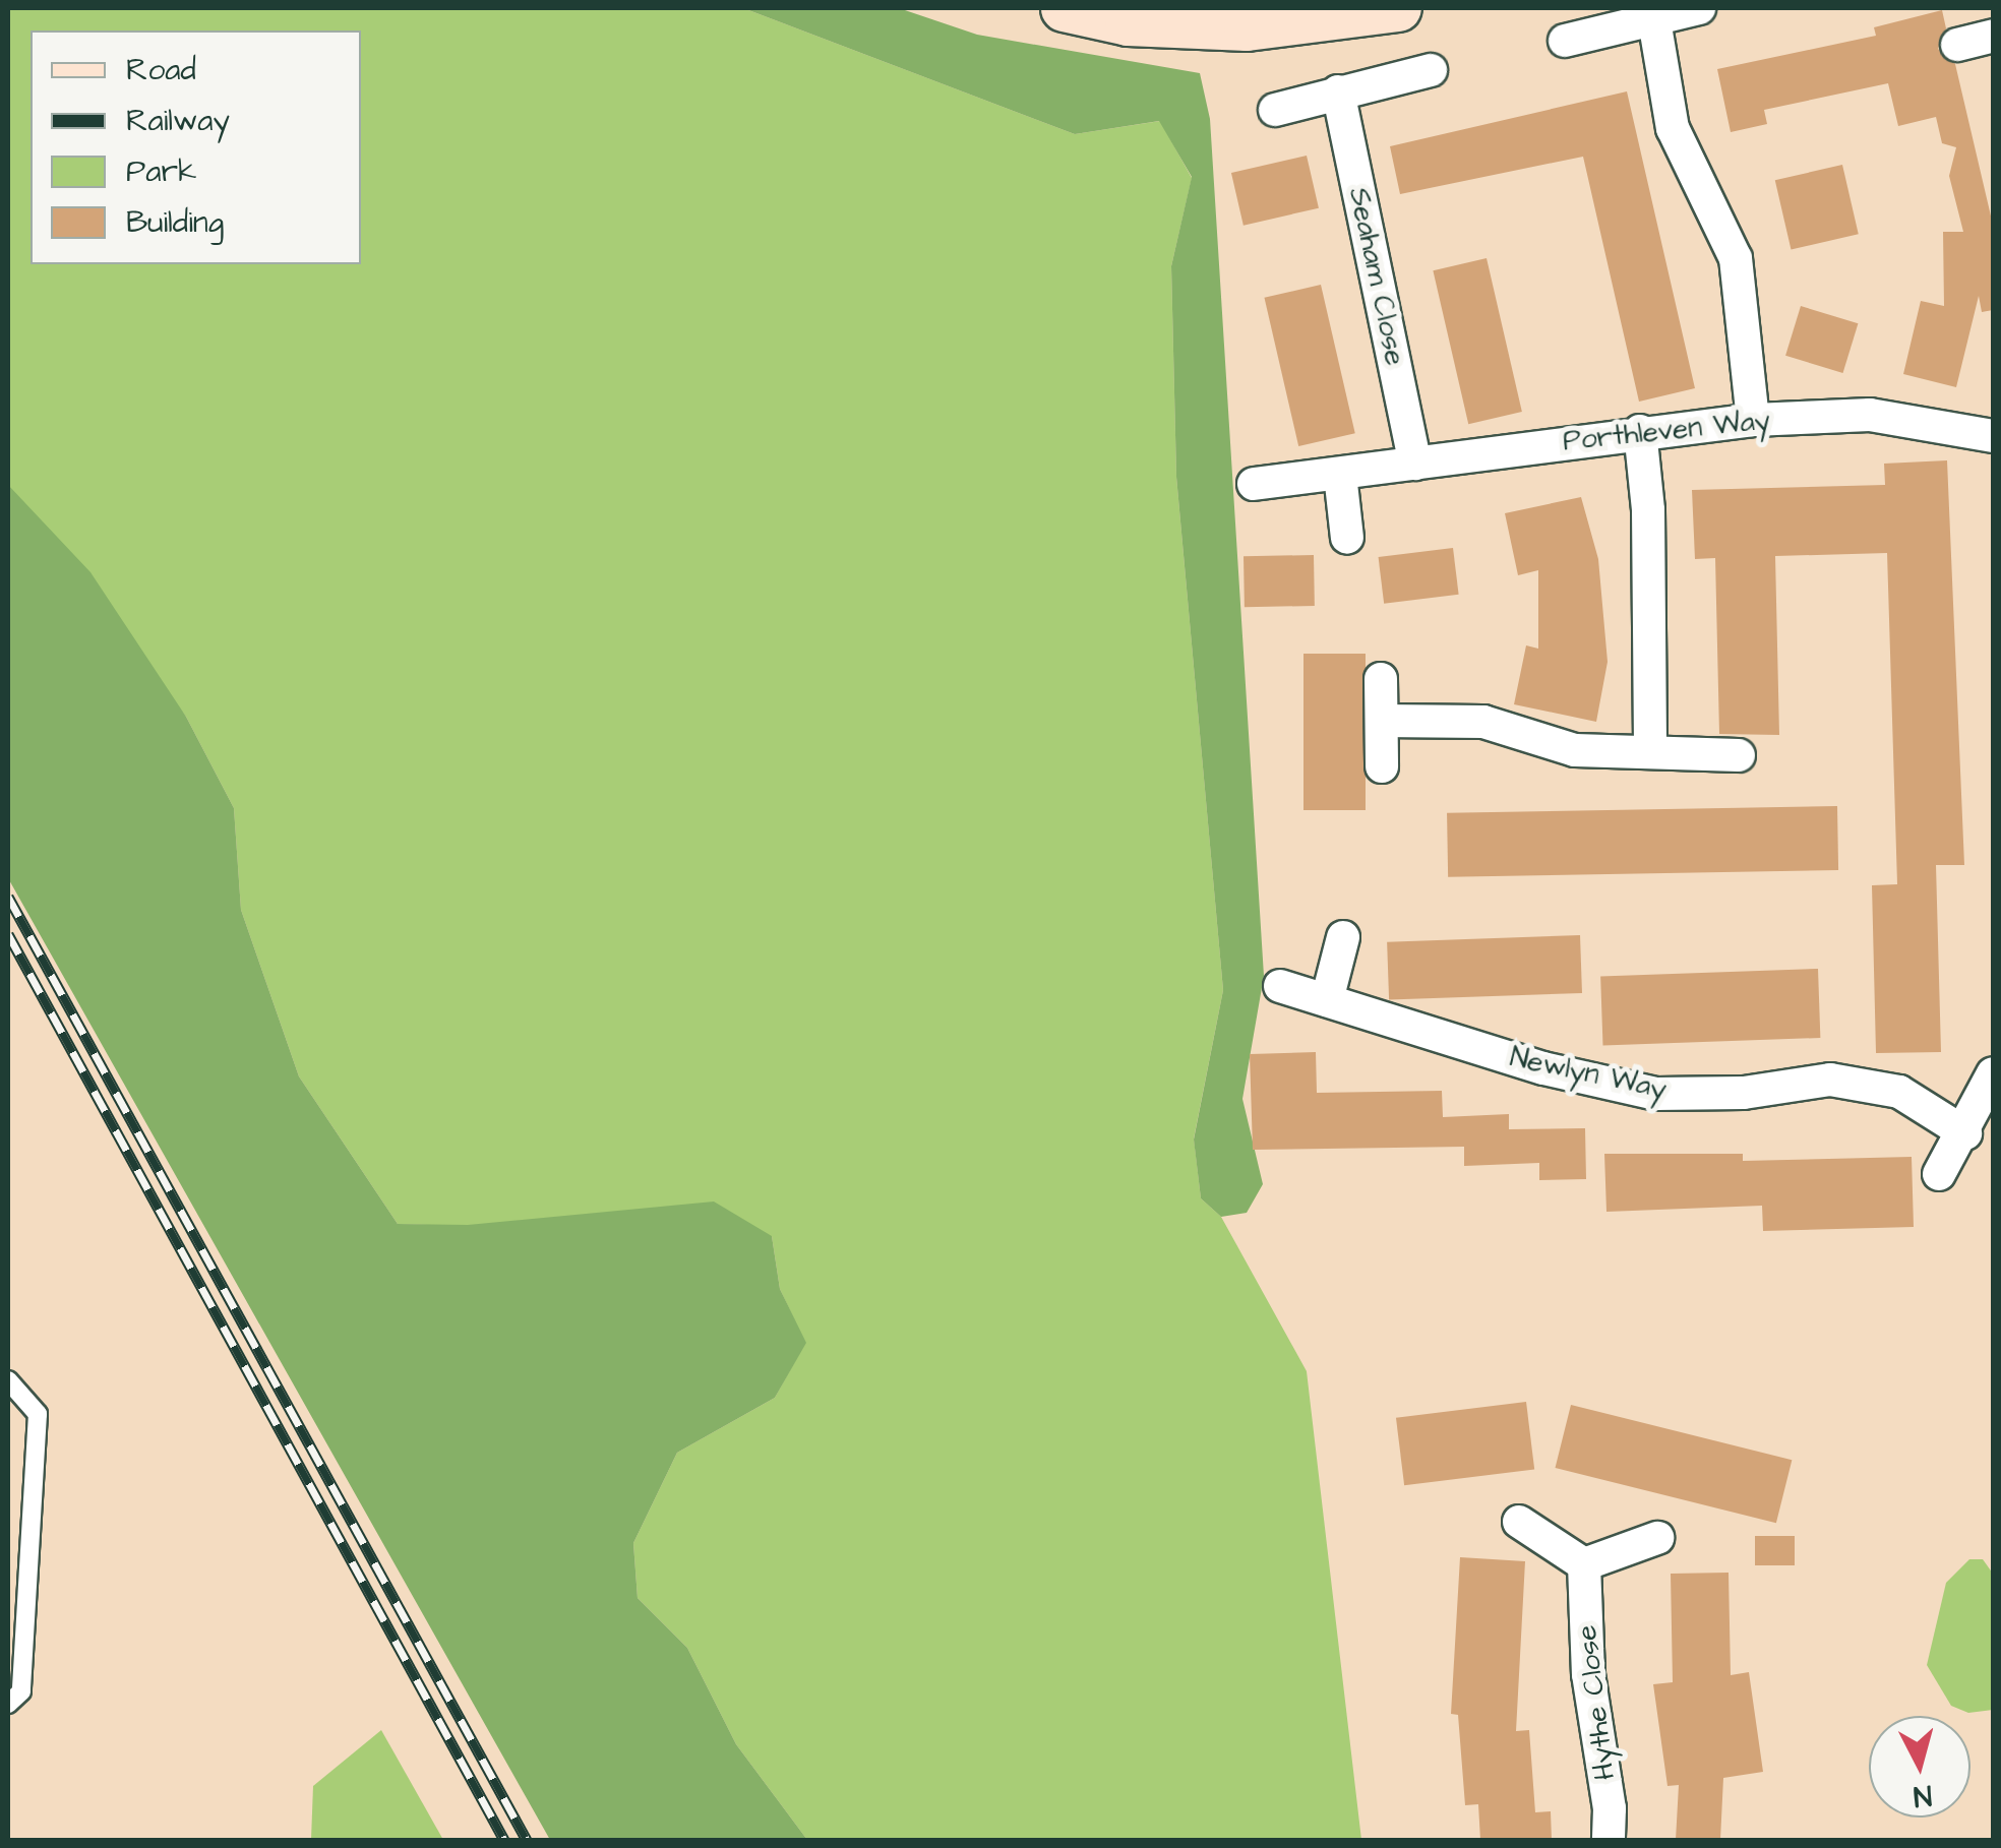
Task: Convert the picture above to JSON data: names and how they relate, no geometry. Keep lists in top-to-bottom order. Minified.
{"streets":{"street":["Seaham Close","Porthleven Way","Newlyn Way","Hythe Close"]},"crossings":[["Seaham Close","Porthleven Way"]],"legend":["Road","Railway","Park","Building"],"north":"bottom"}
